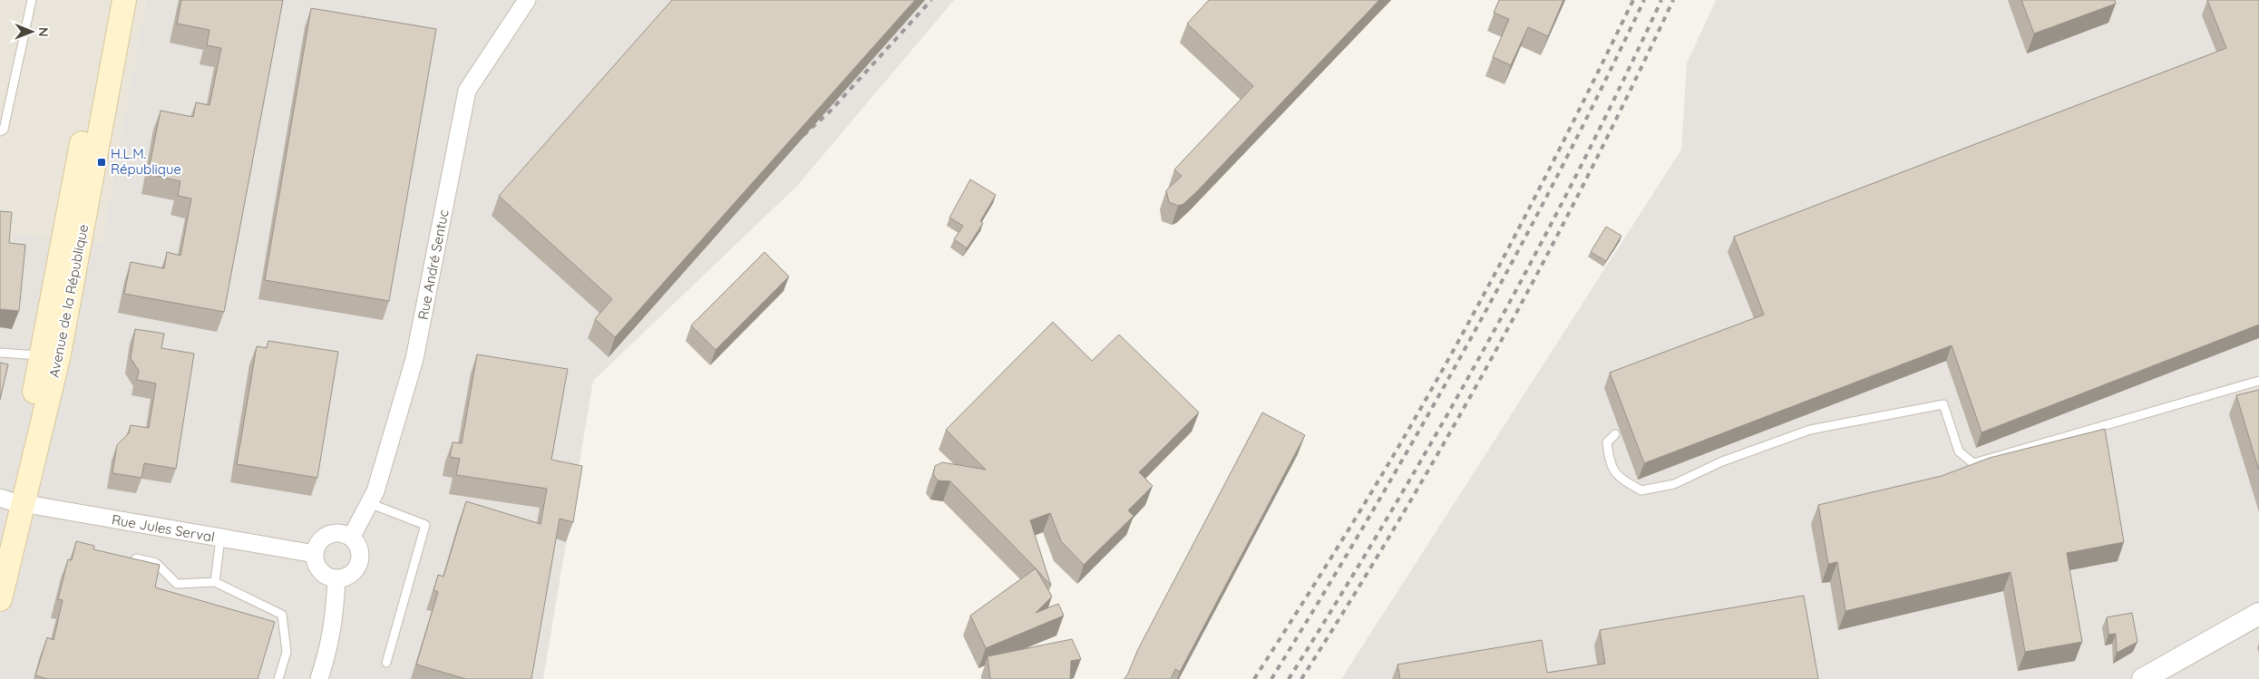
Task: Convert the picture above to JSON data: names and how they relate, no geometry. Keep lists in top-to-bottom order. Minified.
{"streets":{"main road":["Avenue de la République"],"street":["Rue André Sentuc","Rue Jules Serval"]},"crossings":[["Rue André Sentuc","Rue Jules Serval"],["Avenue de la République","Rue Jules Serval"]],"places":{"transit":["H.L.M. République"]},"north":"right"}
